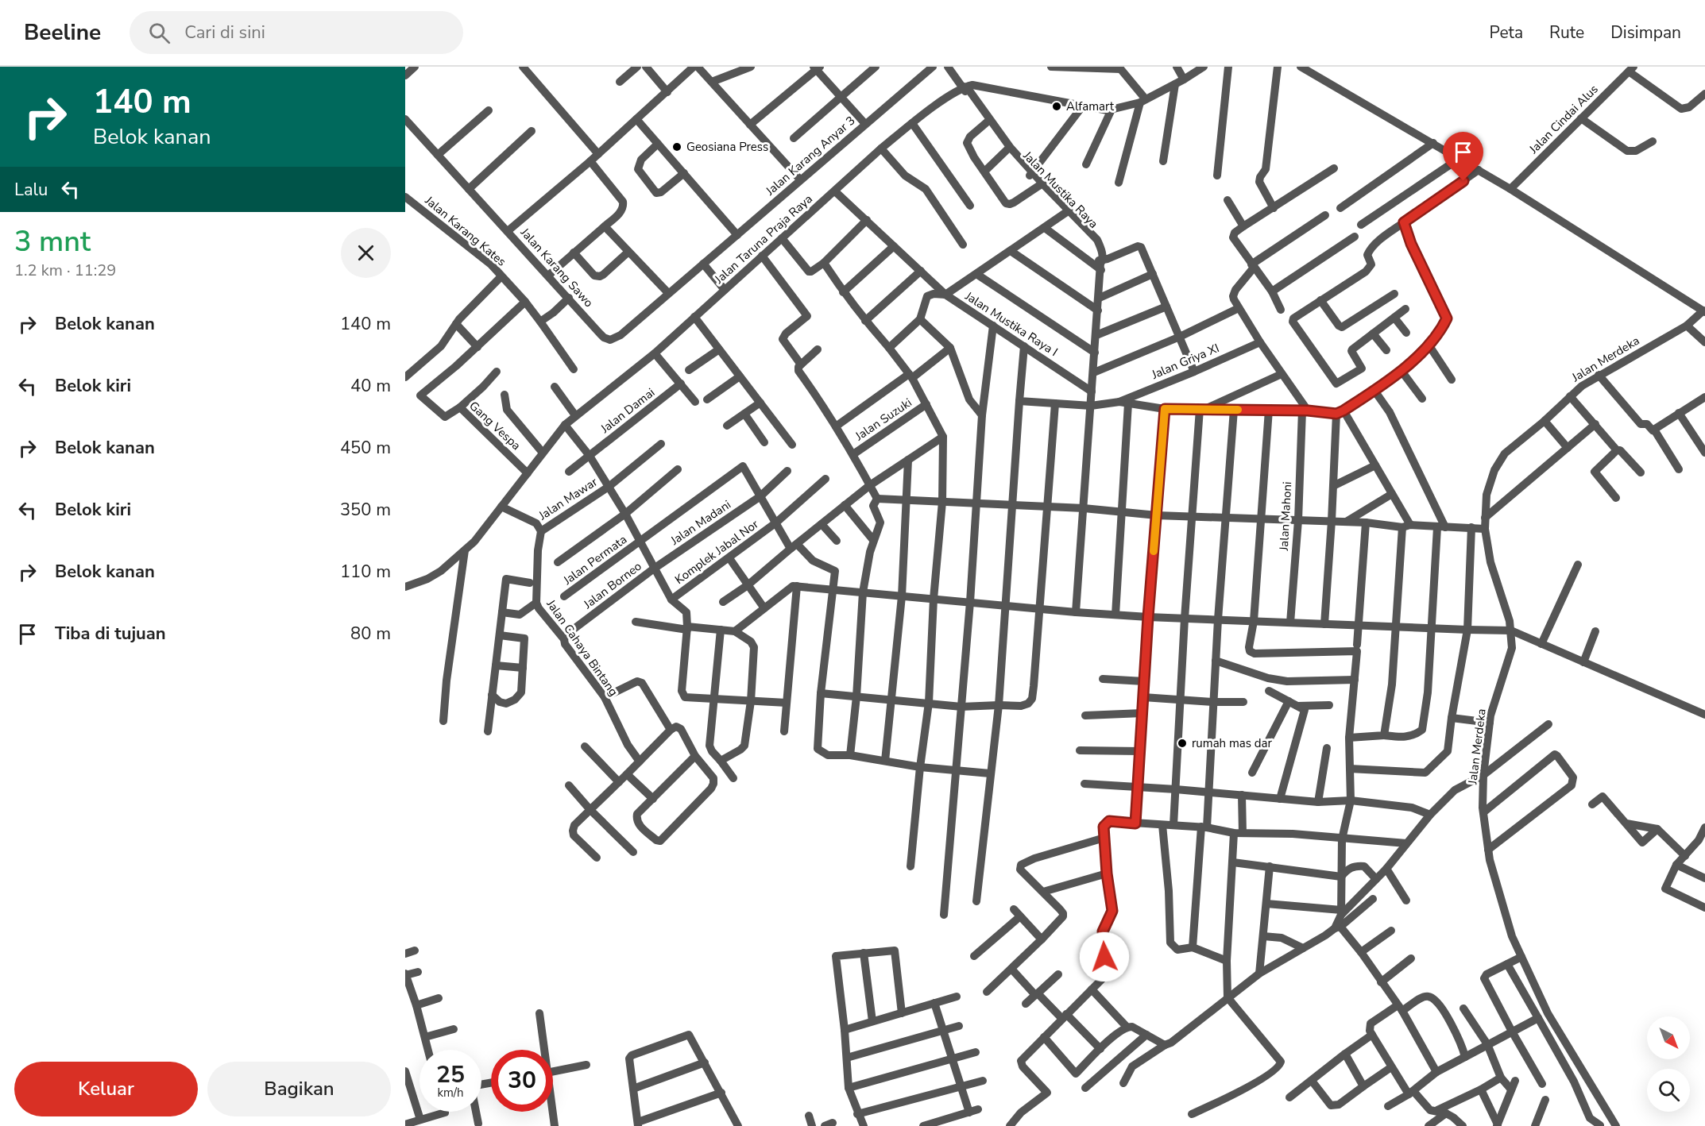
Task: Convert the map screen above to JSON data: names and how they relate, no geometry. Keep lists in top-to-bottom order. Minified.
{"streets":{"street":["Jalan Cindai Alus","Jalan Karang Anyar 3","Jalan Mustika Raya","Jalan Karang Kates","Jalan Taruna Praja Raya","Jalan Karang Sawo","Jalan Mustika Raya I","Jalan Merdeka","Jalan Griya XI","Jalan Damai","Jalan Suzuki","Gang Vespa","Jalan Mawar","Jalan Mahoni","Jalan Madani","Komplek Jabal Nor","Jalan Permata","Jalan Borneo","Jalan Cahaya Bintang"]},"crossings":[["Jalan Karang Anyar 3","Jalan Karang Sawo"],["Jalan Mustika Raya","Jalan Taruna Praja Raya"],["Jalan Mustika Raya","Jalan Mustika Raya I"],["Jalan Taruna Praja Raya","Gang Vespa"],["Jalan Mawar","Jalan Cahaya Bintang"],["Jalan Madani","Jalan Permata"],["Jalan Madani","Jalan Borneo"],["Jalan Borneo","Jalan Cahaya Bintang"]],"places":["Alfamart","Geosiana Press","rumah mas dar"],"north":"bottom right","page":{"header":"Beeline","search":"Cari di sini","nav":["Peta","Rute","Disimpan"],"turn":["140 m","Belok kanan"],"then":"Lalu","heading":["3 mnt","1.2 km · 11:29"],"list":[{"name":"Belok kanan","value":"140 m"},{"name":"Belok kiri","value":"40 m"},{"name":"Belok kanan","value":"450 m"},{"name":"Belok kiri","value":"350 m"},{"name":"Belok kanan","value":"110 m"},{"name":"Tiba di tujuan","value":"80 m"}],"speed":"25 km/h","limit":"30","buttons":["Keluar","Bagikan"]}}
